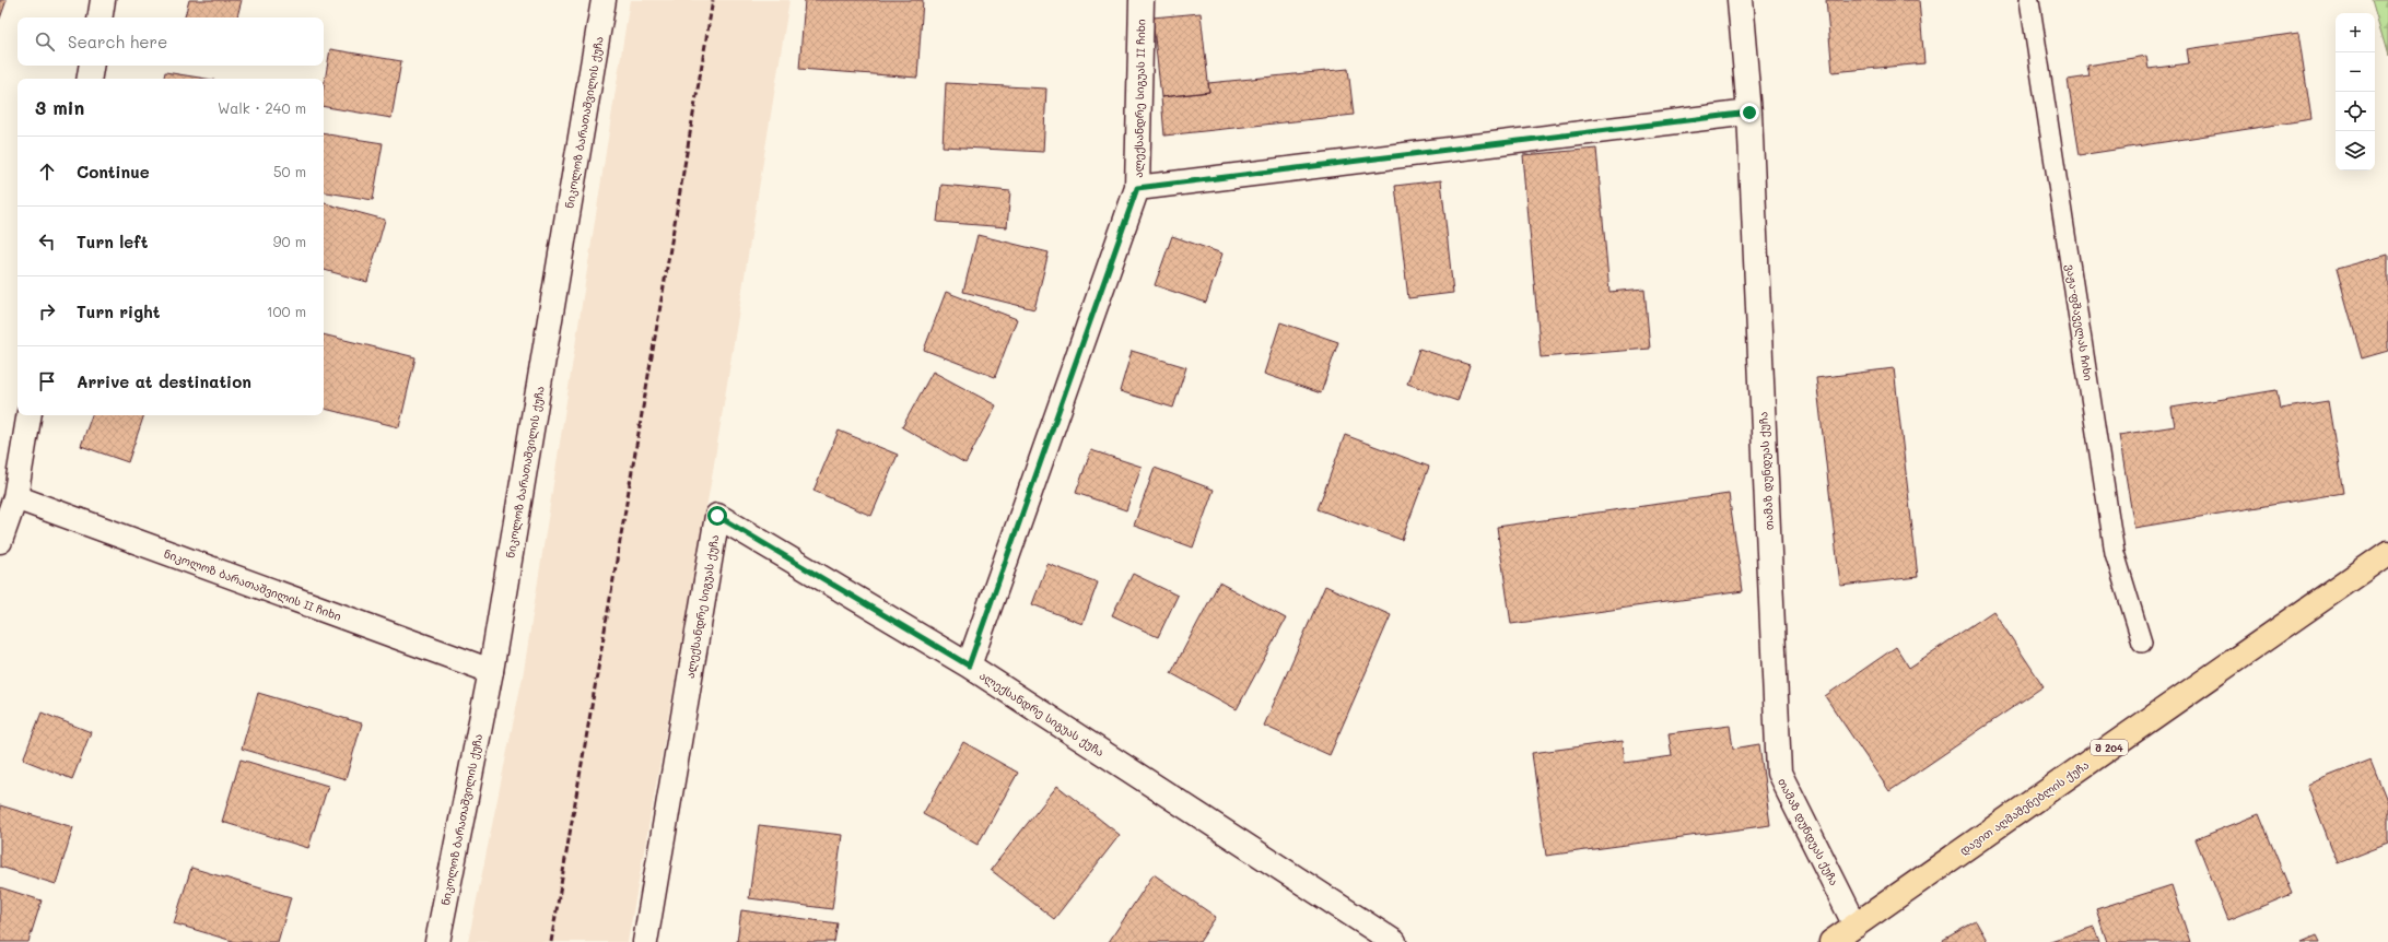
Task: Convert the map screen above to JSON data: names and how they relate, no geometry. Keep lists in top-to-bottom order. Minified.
{"streets":{"main road":["შ 204","დავით აღმაშენებლის ქუჩა"],"street":["ალექსანდრე სიგუას II ჩიხი","ნიკოლოზ ბარათაშვილის ქუჩა","თამაზ დუნდუას ქუჩა","ნიკოლოზ ბარათაშვილის II ჩიხი","ალექსანდრე სიგუას ქუჩა"],"lane":["ვაჟა-ფშაველას ჩიხი"]},"crossings":[["ალექსანდრე სიგუას II ჩიხი","ალექსანდრე სიგუას ქუჩა"],["ნიკოლოზ ბარათაშვილის ქუჩა","ნიკოლოზ ბარათაშვილის II ჩიხი"],["თამაზ დუნდუას ქუჩა","დავით აღმაშენებლის ქუჩა"]],"page":{"map_buttons":["+","−"],"search":"Search here","heading":["3 min","Walk · 240 m"],"list":[["Continue","50 m"],["Turn left","90 m"],["Turn right","100 m"],"Arrive at destination"]}}
